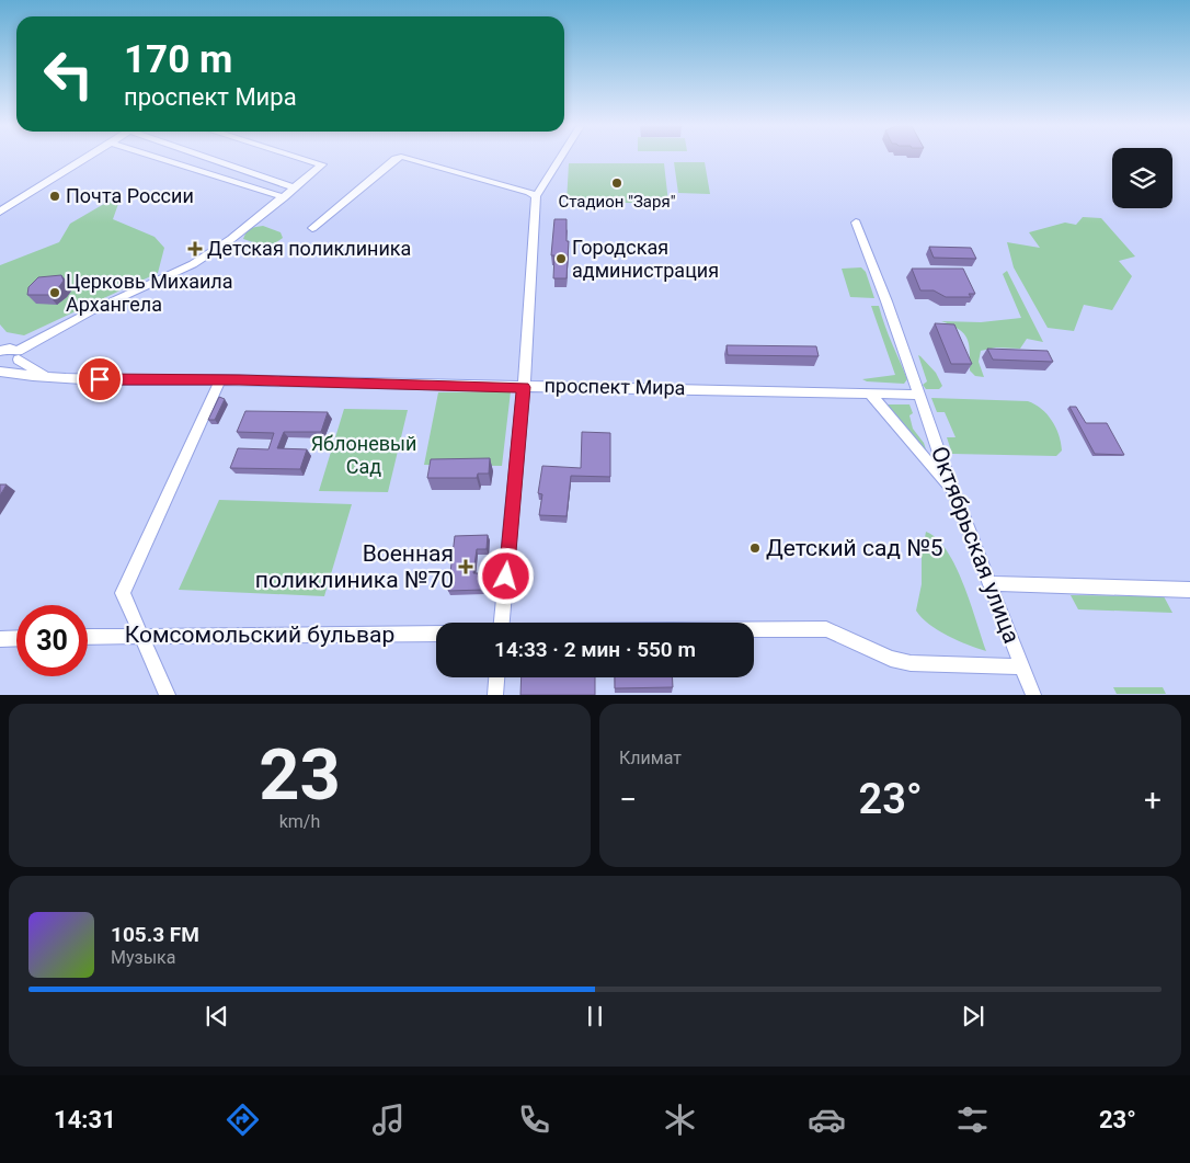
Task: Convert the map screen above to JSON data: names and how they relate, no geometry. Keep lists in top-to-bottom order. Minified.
{"streets":{"street":["проспект Мира","Октябрьская улица","Комсомольский бульвар"]},"crossings":[["проспект Мира","Октябрьская улица"]],"parks":["Яблоневый Сад"],"places":{"other":["Стадион \"Заря\"","Почта России","Городская администрация","Церковь Михаила Архангела","Детский сад №5"],"health":["Детская поликлиника","Военная поликлиника №70"]},"page":{"turn":["170 m","проспект Мира"],"limit":"30","trip":"14:33 · 2 мин · 550 m","tile":[["23","km/h"],"Климат"],"heat":["−","23°","+"],"song":["105.3 FM","Музыка"],"tabs":["14:31","23°"]}}
